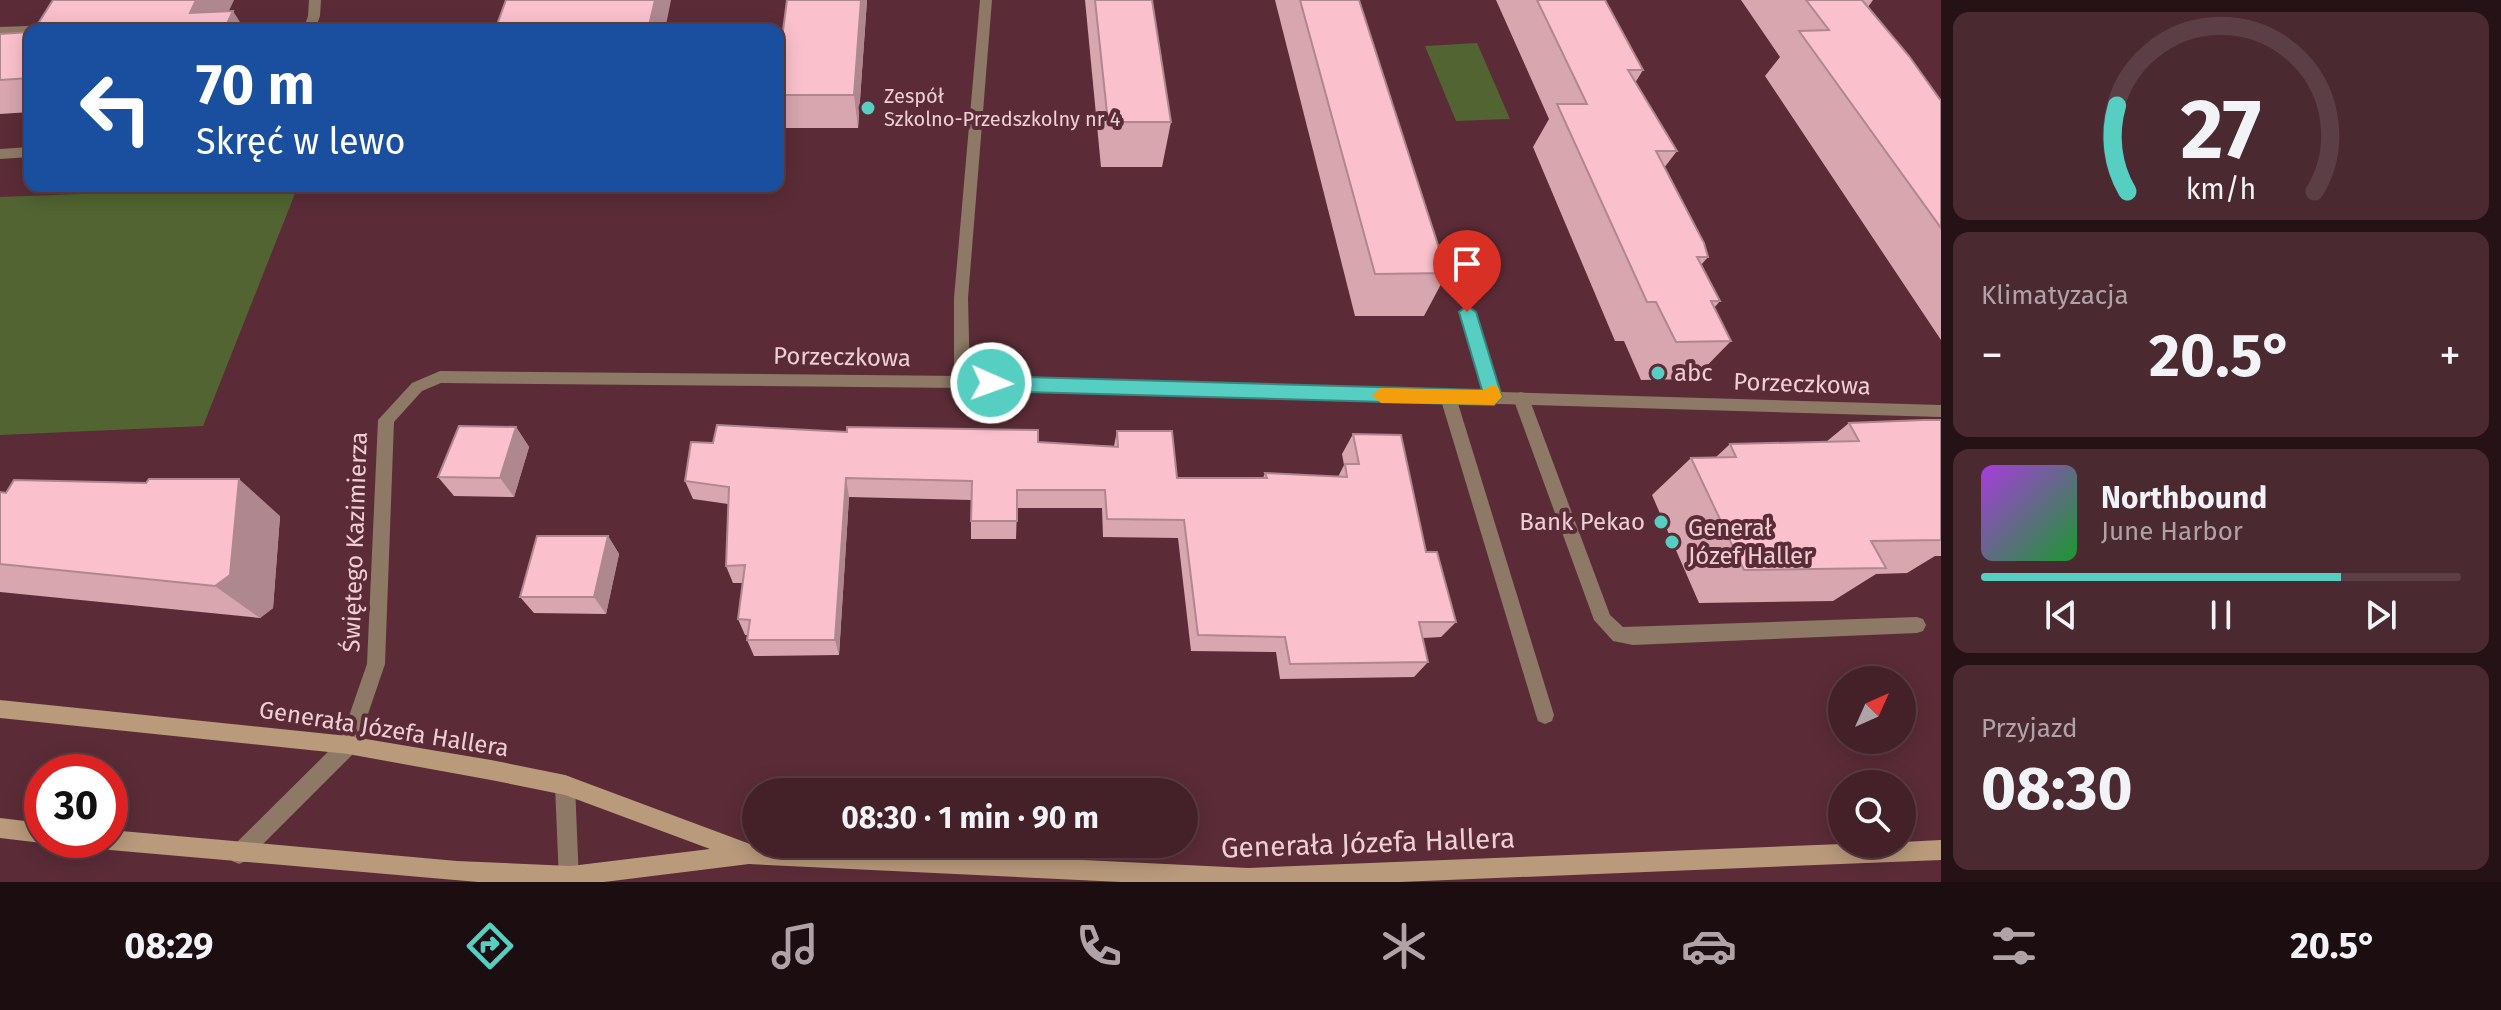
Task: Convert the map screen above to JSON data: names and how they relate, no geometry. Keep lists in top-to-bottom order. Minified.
{"streets":{"main road":["Generała Józefa Hallera"],"street":["Porzeczkowa","Świętego Kazimierza"]},"crossings":[["Porzeczkowa","Świętego Kazimierza"],["Świętego Kazimierza","Generała Józefa Hallera"]],"places":["Zespół Szkolno-Przedszkolny nr 4","abc","Bank Pekao","Generał Józef Haller"],"north":"top right","page":{"turn":["70 m","Skręć w lewo"],"tile":["Klimatyzacja",["Przyjazd","08:30"]],"heat":["−","20.5°","+"],"song":["Northbound","June Harbor"],"limit":"30","trip":"08:30 · 1 min · 90 m","tabs":["08:29","20.5°"],"gauge":["27","km/h"]}}
